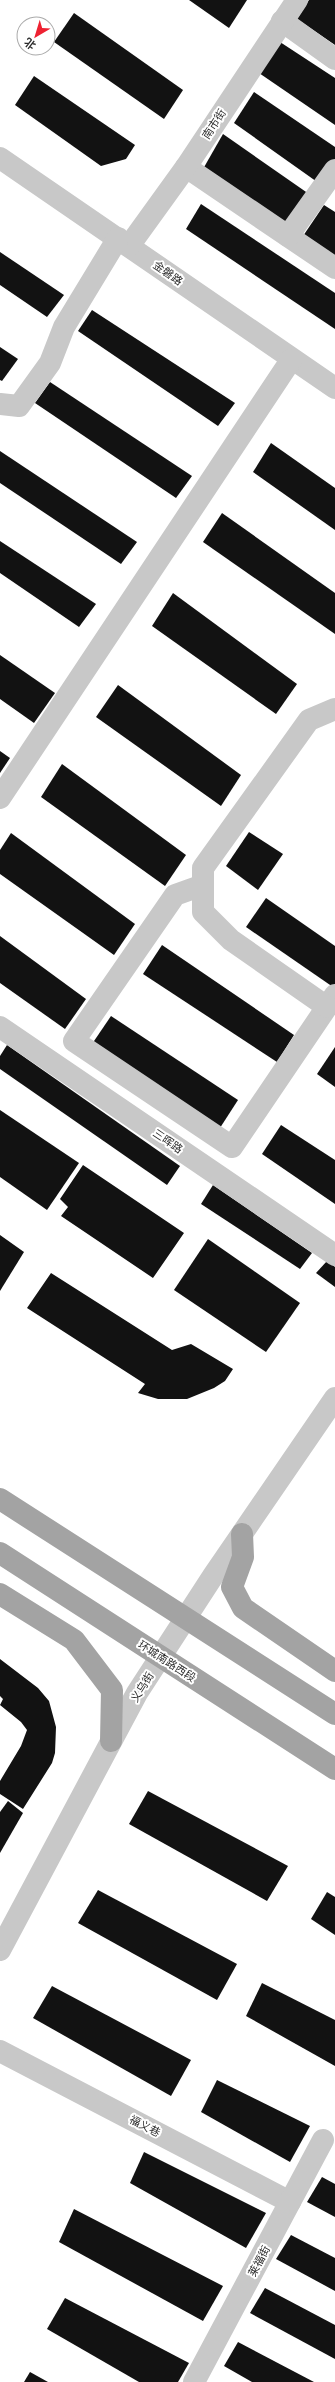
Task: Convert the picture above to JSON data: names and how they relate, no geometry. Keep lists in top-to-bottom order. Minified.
{"streets":{"main road":["环城南路西段"],"street":["南市街","金磐路","三晖路","义乌街","福义巷","莱福街"]},"crossings":[["南市街","金磐路"],["环城南路西段","义乌街"],["福义巷","莱福街"]],"north":"bottom left"}
